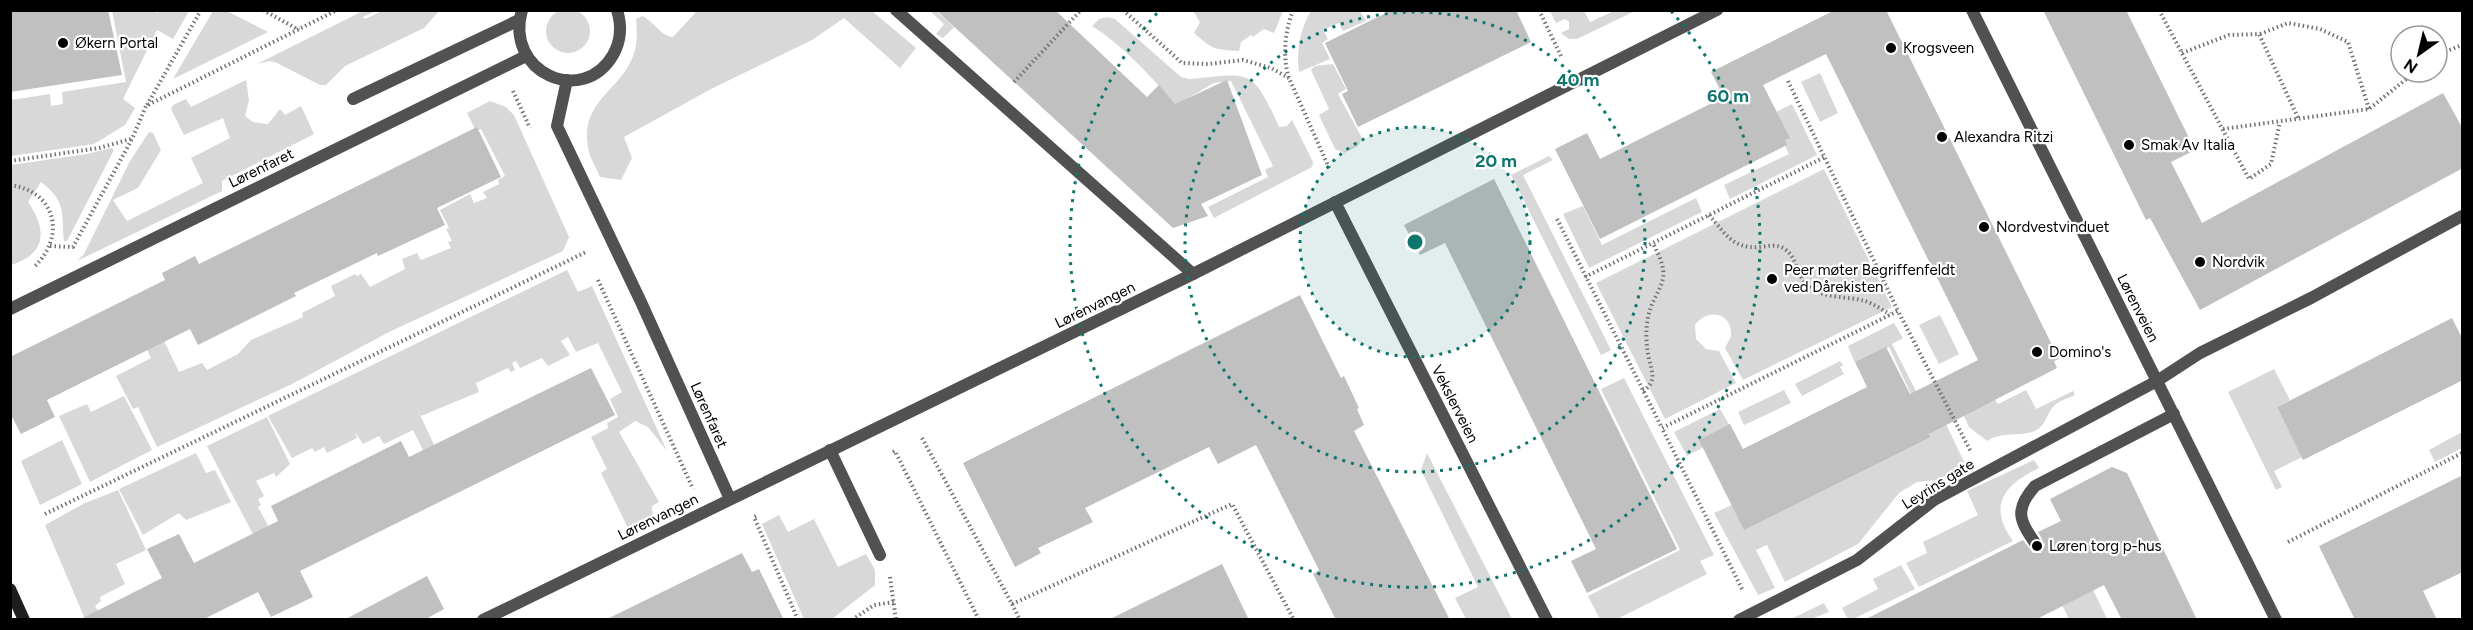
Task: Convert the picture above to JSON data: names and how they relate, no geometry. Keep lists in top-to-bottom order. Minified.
{"streets":{"street":["Lørenfaret","Lørenvangen","Lørenveien","Vekslerveien","Leyrins gate"]},"crossings":[["Lørenfaret","Lørenvangen"],["Lørenvangen","Vekslerveien"],["Lørenveien","Leyrins gate"]],"places":["Økern Portal","Krogsveen","Alexandra Ritzi","Smak Av Italia","Nordvestvinduet","Nordvik","Peer møter Begriffenfeldt ved Dårekisten","Domino's","Løren torg p-hus"],"north":"bottom left","rings":["40 m","60 m","20 m"]}
